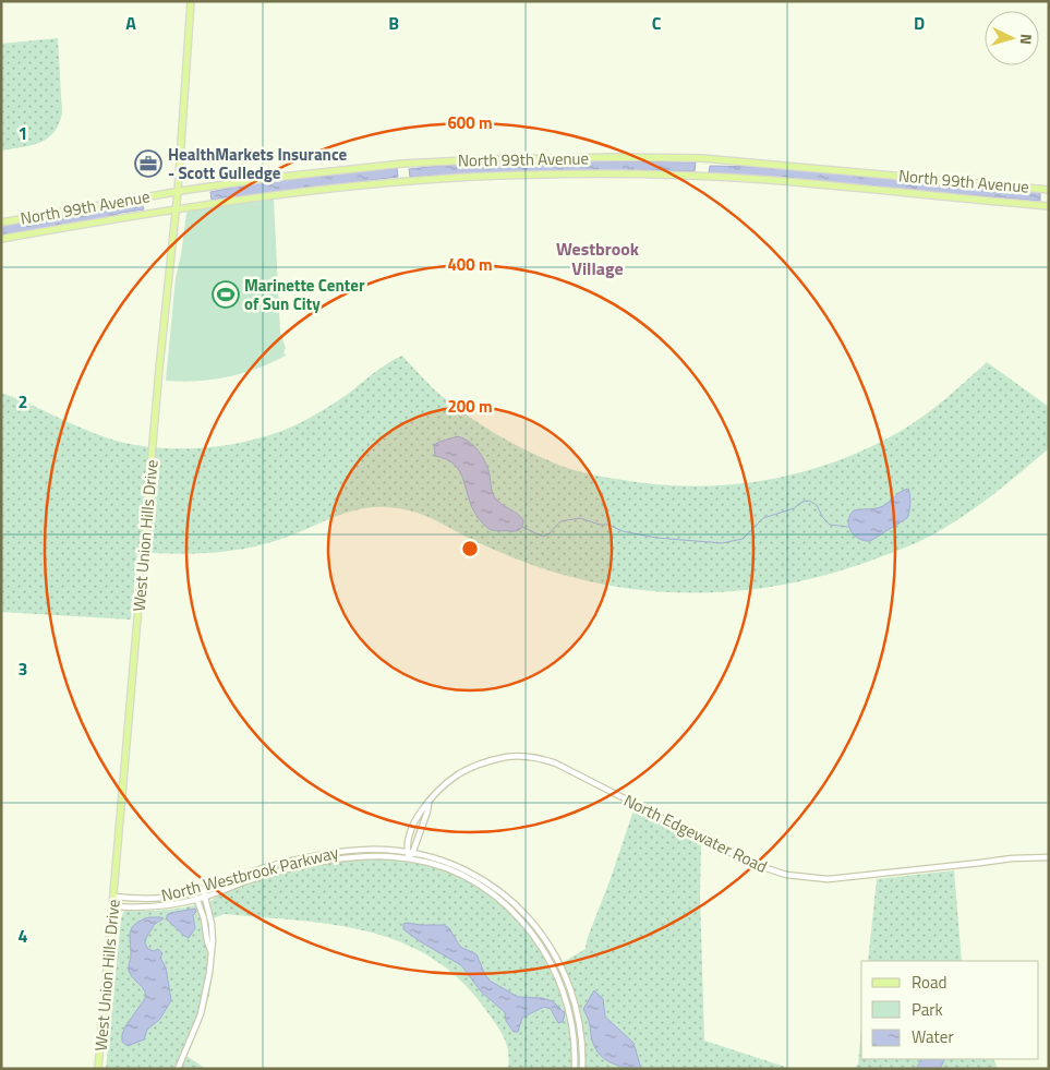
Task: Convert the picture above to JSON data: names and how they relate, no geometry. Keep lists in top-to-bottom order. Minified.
{"streets":{"main road":["North 99th Avenue","West Union Hills Drive"],"street":["North Edgewater Road","North Westbrook Parkway"]},"crossings":[["North 99th Avenue","West Union Hills Drive"],["West Union Hills Drive","North Westbrook Parkway"],["North Edgewater Road","North Westbrook Parkway"]],"districts":["Westbrook Village"],"places":{"office":["HealthMarkets Insurance - Scott Gulledge"],"sports":["Marinette Center of Sun City"]},"legend":["Road","Park","Water"],"north":"right","grid":{"columns":["A","B","C","D"],"rows":["1","2","3","4"]},"rings":["600 m","400 m","200 m"]}
